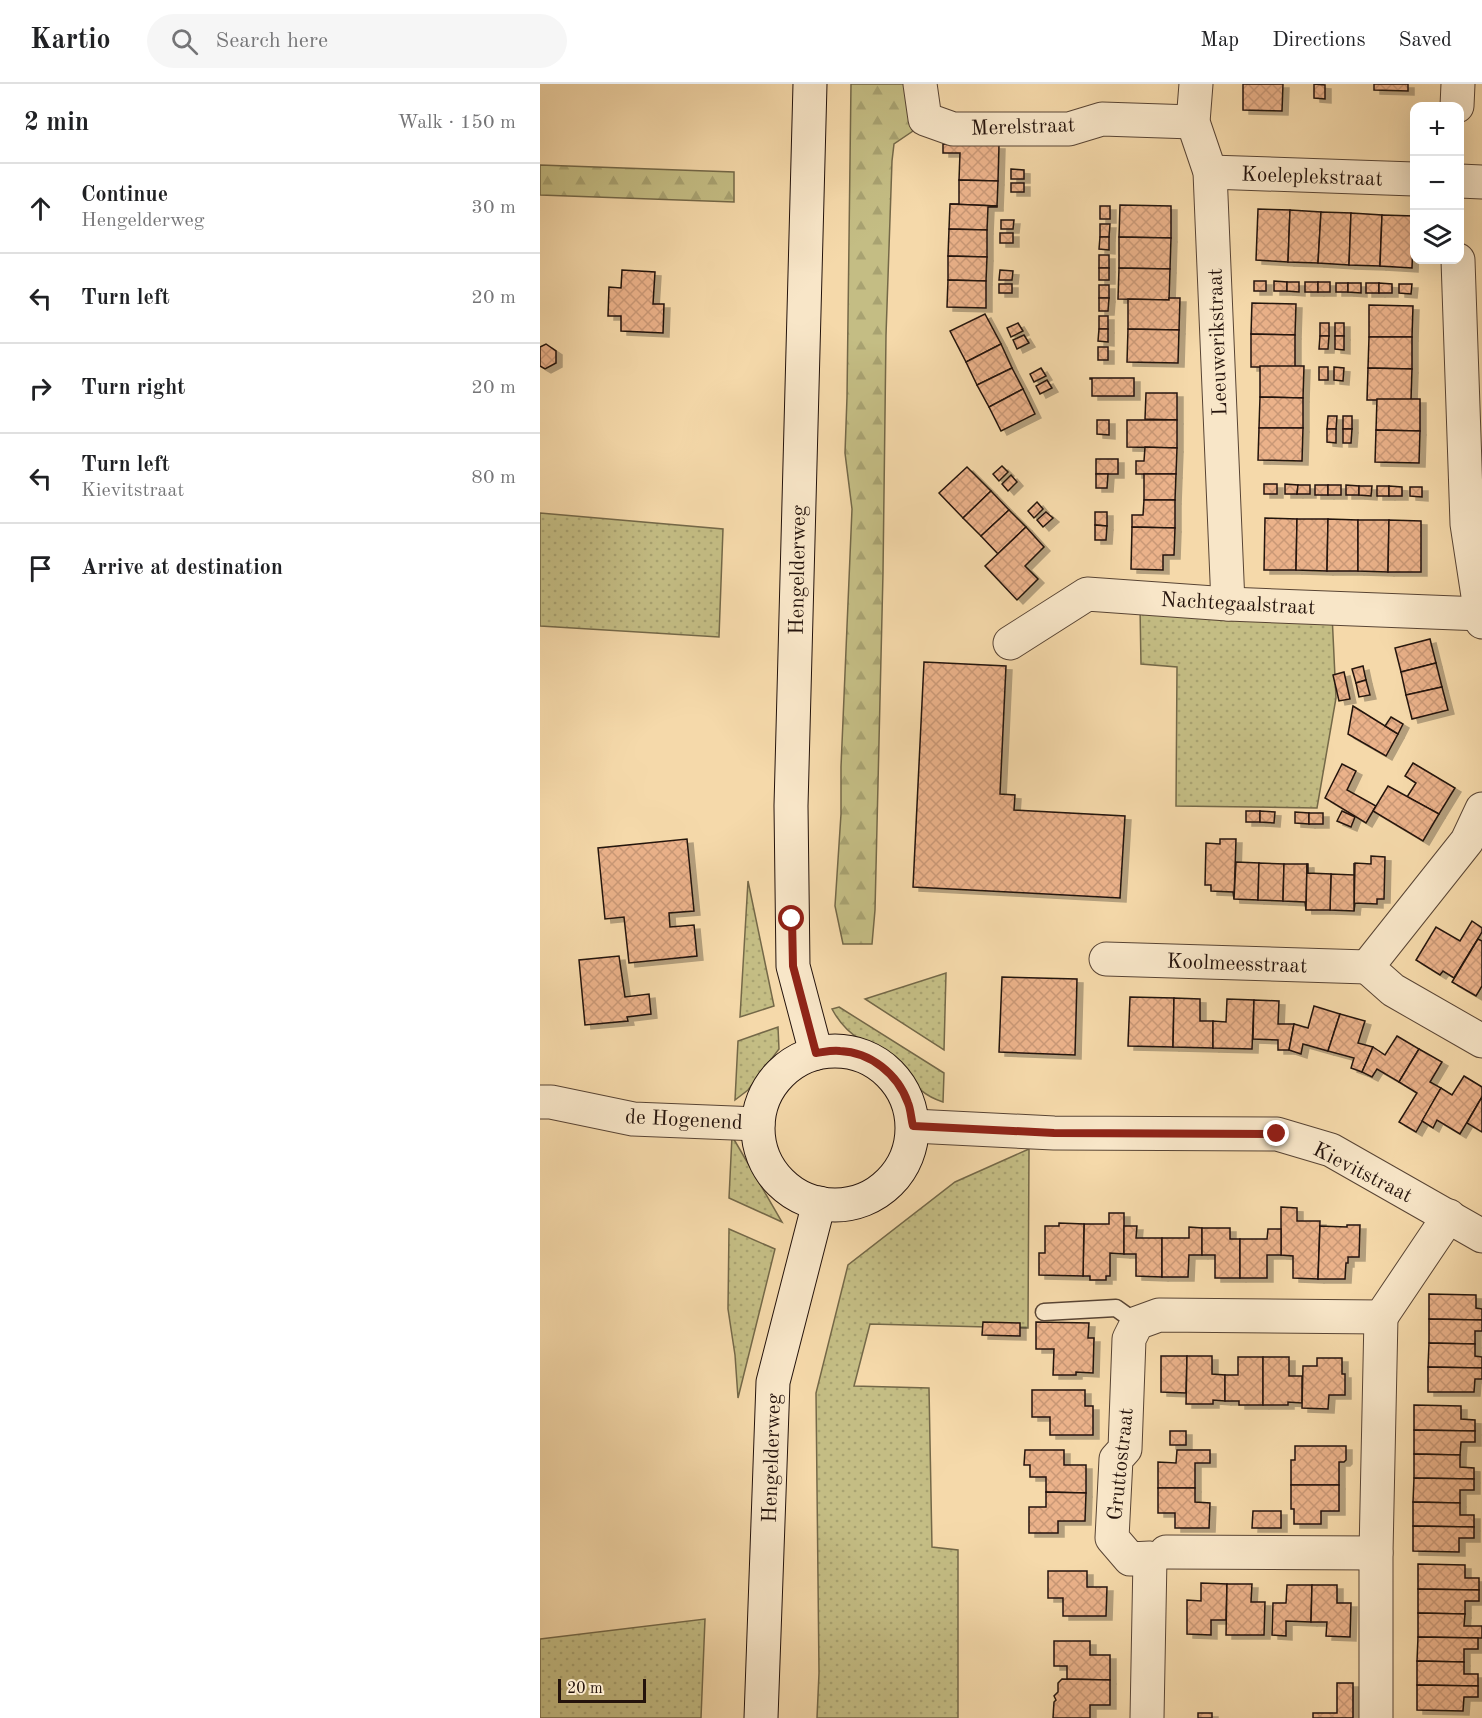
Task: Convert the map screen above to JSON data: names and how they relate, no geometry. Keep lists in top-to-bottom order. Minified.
{"streets":{"street":["Merelstraat","Koeleplekstraat","Leeuwerikstraat","Hengelderweg","Nachtegaalstraat","Koolmeesstraat","de Hogenend","Kievitstraat","Gruttostraat"]},"crossings":[["Merelstraat","Leeuwerikstraat"],["Koeleplekstraat","Leeuwerikstraat"],["Leeuwerikstraat","Nachtegaalstraat"],["Hengelderweg","de Hogenend"],["Hengelderweg","Kievitstraat"],["de Hogenend","Kievitstraat"]],"scale_bar":"20 m","page":{"header":"Kartio","search":"Search here","nav":["Map","Directions","Saved"],"heading":["2 min","Walk · 150 m"],"map_buttons":["+","−"],"list":[["Continue","Hengelderweg","30 m"],["Turn left","20 m"],["Turn right","20 m"],["Turn left","Kievitstraat","80 m"],"Arrive at destination"],"scale":"20 m"}}
